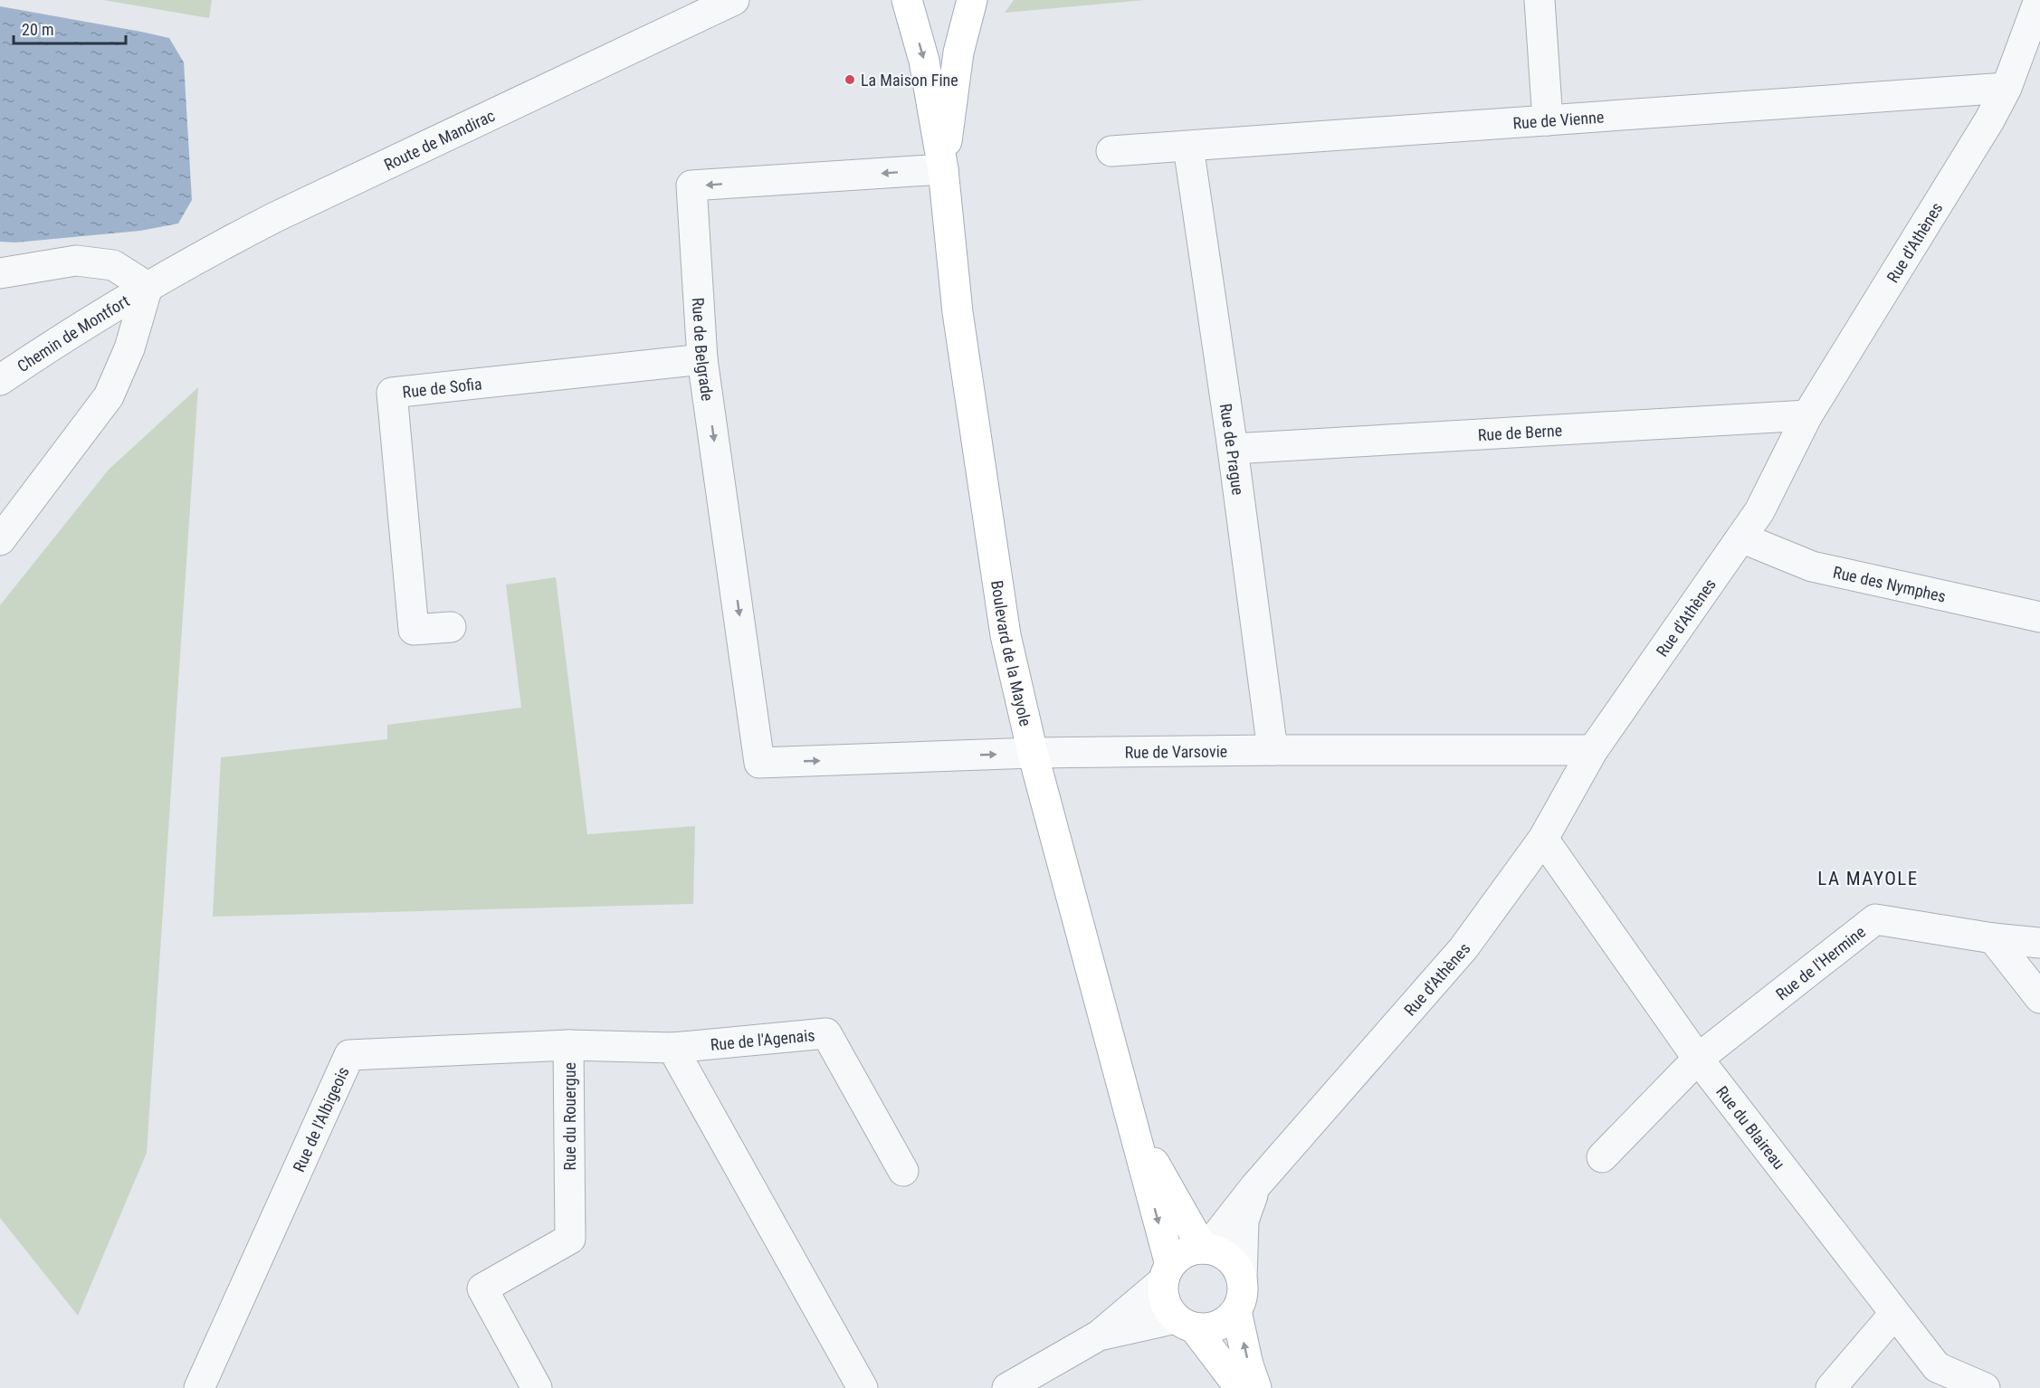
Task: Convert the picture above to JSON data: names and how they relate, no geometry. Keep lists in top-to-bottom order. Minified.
{"streets":{"main road":["Boulevard de la Mayole"],"street":["Rue de Vienne","Route de Mandirac","Rue d'Athènes","Chemin de Montfort","Rue de Belgrade","Rue de Sofia","Rue de Berne","Rue de Prague","Rue des Nymphes","Rue de Varsovie","Rue de l'Hermine","Rue de l'Agenais","Rue du Rouergue","Rue de l'Albigeois","Rue du Blaireau"]},"crossings":[["Rue de Vienne","Rue d'Athènes"],["Rue de Vienne","Rue de Prague"],["Route de Mandirac","Chemin de Montfort"],["Rue d'Athènes","Rue de Berne"],["Rue d'Athènes","Rue des Nymphes"],["Rue d'Athènes","Boulevard de la Mayole"],["Rue d'Athènes","Rue de Varsovie"],["Rue d'Athènes","Rue du Blaireau"],["Rue de Belgrade","Rue de Sofia"],["Rue de Belgrade","Boulevard de la Mayole"],["Rue de Belgrade","Rue de Varsovie"],["Rue de Berne","Rue de Prague"],["Rue de Prague","Rue de Varsovie"],["Boulevard de la Mayole","Rue de Varsovie"],["Rue de l'Hermine","Rue du Blaireau"],["Rue de l'Agenais","Rue du Rouergue"],["Rue du Rouergue","Rue de l'Albigeois"]],"districts":["LA MAYOLE"],"places":["La Maison Fine"],"scale_bar":"20 m"}
